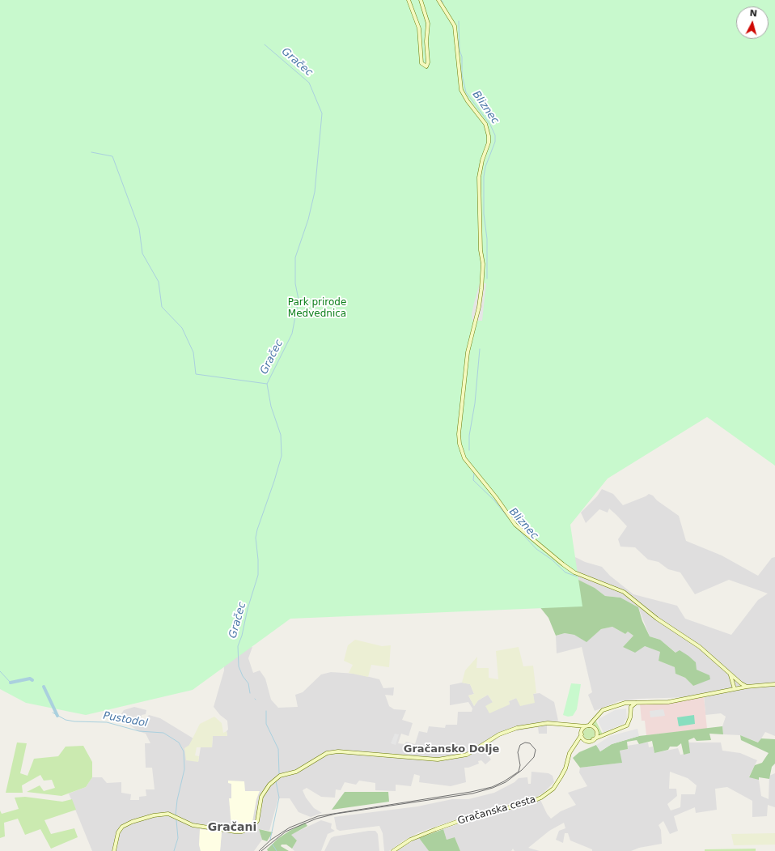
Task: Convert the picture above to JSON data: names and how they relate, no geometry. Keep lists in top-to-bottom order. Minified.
{"streets":{"main road":["Gračanska cesta"]},"districts":["Gračansko Dolje","Gračani"],"water":["Gračec","Bliznec","Pustodol"],"parks":["Park prirode Medvednica"],"north":"top"}
